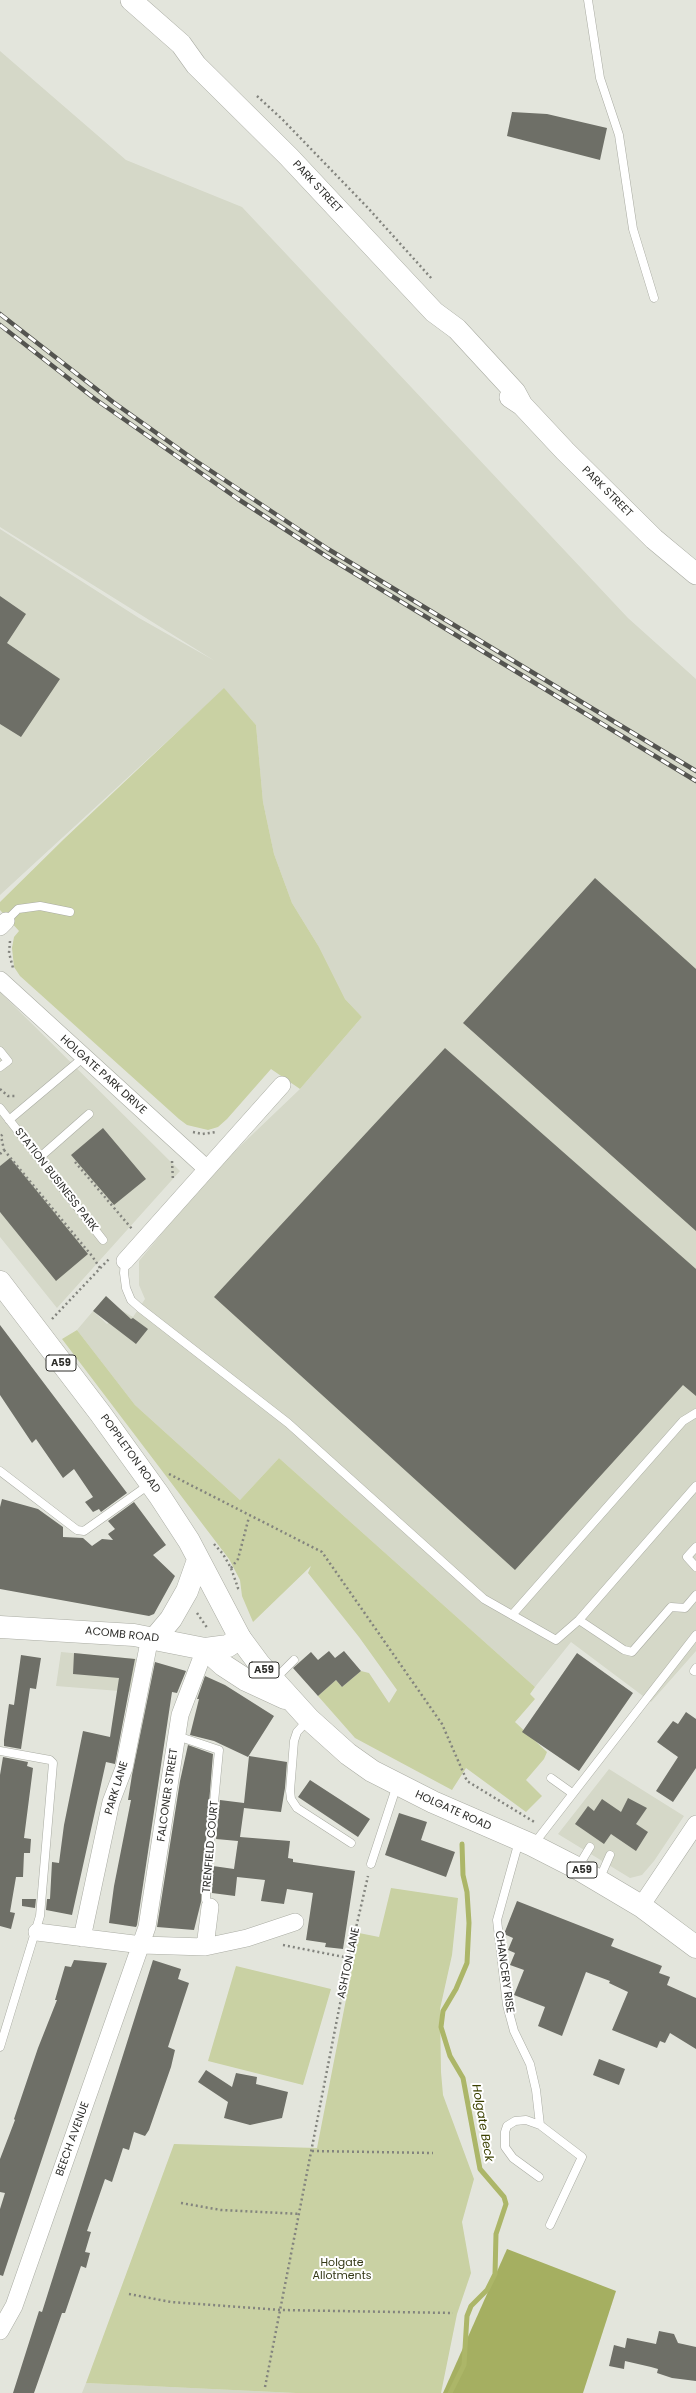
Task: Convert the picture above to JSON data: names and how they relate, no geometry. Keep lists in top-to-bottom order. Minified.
{"streets":{"main road":["A59","POPPLETON ROAD","ACOMB ROAD","HOLGATE ROAD"],"street":["PARK STREET","HOLGATE PARK DRIVE","PARK LANE","FALCONER STREET","TRENFIELD COURT","BEECH AVENUE"],"lane":["STATION BUSINESS PARK","CHANCERY RISE"],"path":["ASHTON LANE"]},"crossings":[["HOLGATE PARK DRIVE","STATION BUSINESS PARK"],["POPPLETON ROAD","ACOMB ROAD"],["POPPLETON ROAD","HOLGATE ROAD"],["ACOMB ROAD","PARK LANE"],["ACOMB ROAD","FALCONER STREET"],["ACOMB ROAD","HOLGATE ROAD"],["FALCONER STREET","TRENFIELD COURT"],["FALCONER STREET","BEECH AVENUE"],["HOLGATE ROAD","CHANCERY RISE"]],"water":["Holgate Beck"],"parks":["Holgate Allotments"]}
